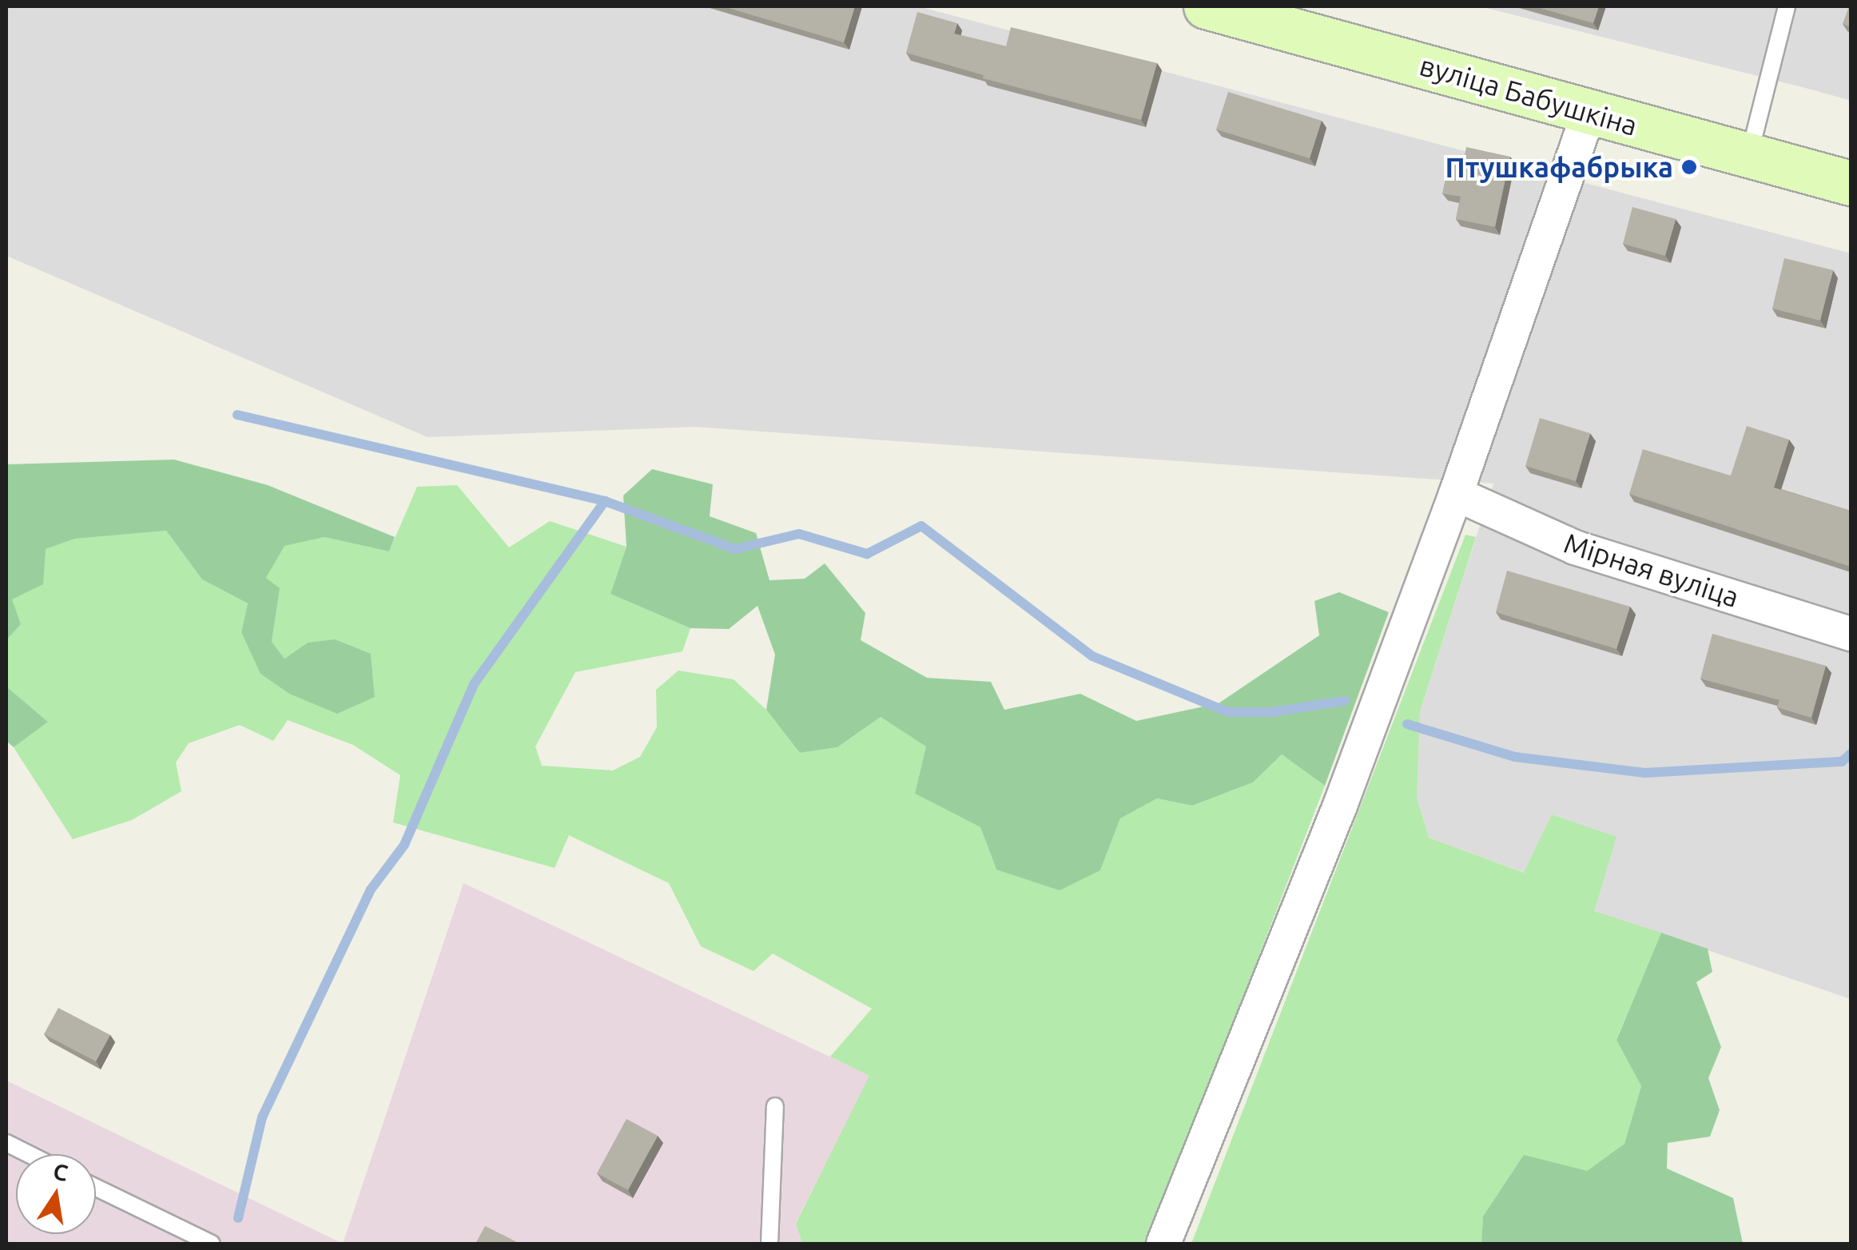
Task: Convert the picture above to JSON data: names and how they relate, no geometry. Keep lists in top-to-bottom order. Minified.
{"streets":{"street":["вуліца Бабушкіна","Мірная вуліца"]},"places":["Птушкафабрыка"],"north":"top"}
